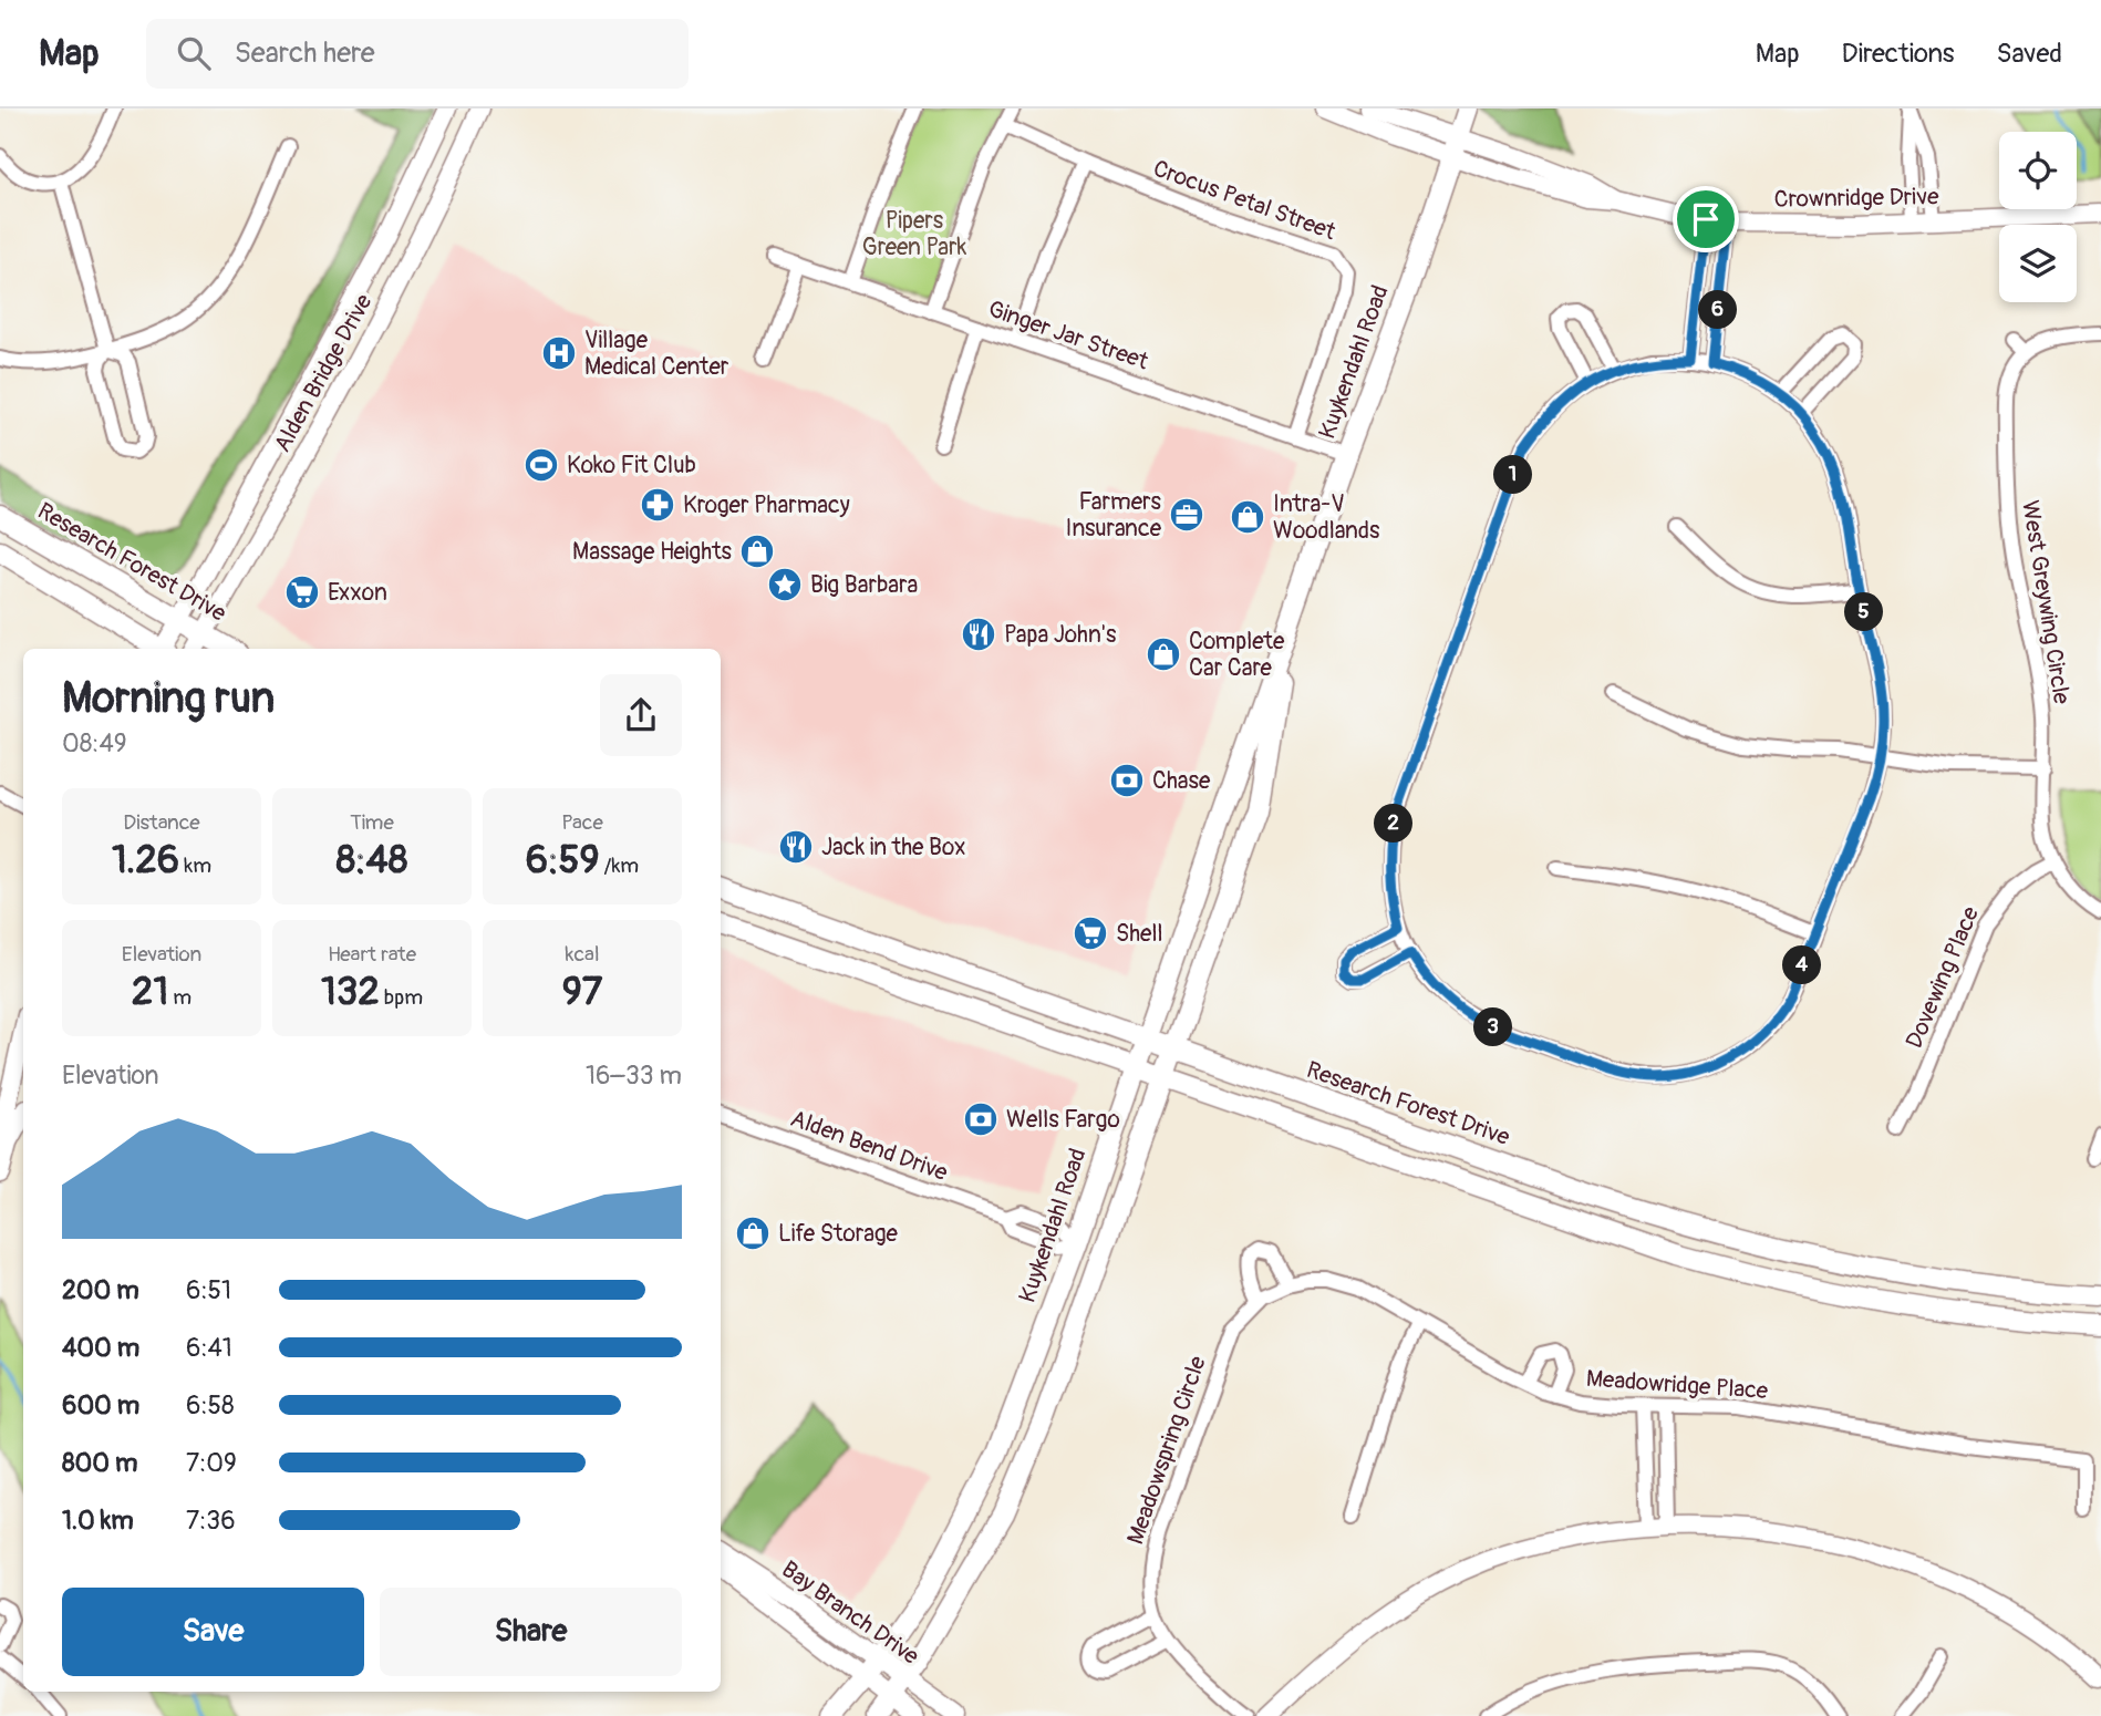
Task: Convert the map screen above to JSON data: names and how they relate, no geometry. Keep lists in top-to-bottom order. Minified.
{"streets":{"main road":["Kuykendahl Road","Research Forest Drive"],"street":["Crownridge Drive","Crocus Petal Street","Ginger Jar Street","Alden Bridge Drive","West Greywing Circle","Dovewing Place","Alden Bend Drive","Meadowridge Place","Meadowspring Circle","Bay Branch Drive"]},"crossings":[["Crownridge Drive","Kuykendahl Road"],["Crocus Petal Street","Ginger Jar Street"],["Ginger Jar Street","Kuykendahl Road"],["Kuykendahl Road","Research Forest Drive"],["Kuykendahl Road","Alden Bend Drive"],["Kuykendahl Road","Bay Branch Drive"],["Alden Bridge Drive","Research Forest Drive"],["West Greywing Circle","Dovewing Place"],["Meadowridge Place","Meadowspring Circle"]],"parks":["Pipers Green Park"],"places":{"hospital":["Village Medical Center"],"sports":["Koko Fit Club"],"pharmacy":["Kroger Pharmacy"],"office":["Farmers Insurance"],"shop":["Intra-V Woodlands","Massage Heights","Complete Car Care","Life Storage"],"place":["Big Barbara"],"supermarket":["Exxon","Shell"],"restaurant":["Papa John's","Jack in the Box"],"bank":["Chase","Wells Fargo"]},"page":{"header":"Map","search":"Search here","nav":["Map","Directions","Saved"],"pins":["6","1","5","2","4","3"],"heading":["Morning run","08:49"],"stats":[["Distance","1.26 km"],["Time","8:48"],["Pace","6:59 /km"],["Elevation","21 m"],["Heart rate","132 bpm"],["kcal","97"]],"chart":["Elevation","16–33 m"],"list":[{"name":"200 m","note":"6:51"},{"name":"400 m","note":"6:41"},{"name":"600 m","note":"6:58"},{"name":"800 m","note":"7:09"},{"name":"1.0 km","note":"7:36"}],"buttons":["Save","Share"]}}
